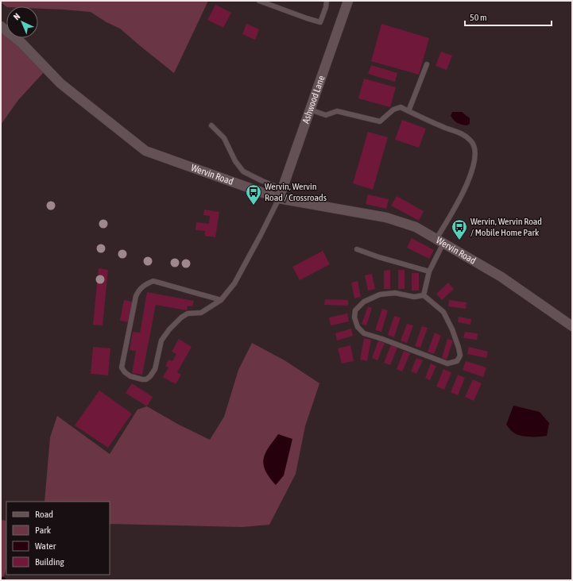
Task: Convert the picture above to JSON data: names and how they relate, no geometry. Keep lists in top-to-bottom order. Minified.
{"streets":{"street":["Ashwood Lane","Wervin Road"]},"crossings":[["Ashwood Lane","Wervin Road"]],"places":{"bus stop":["Wervin, Wervin Road / Crossroads","Wervin, Wervin Road / Mobile Home Park"]},"legend":["Road","Park","Water","Building"],"scale_bar":"50 m","north":"top left"}
